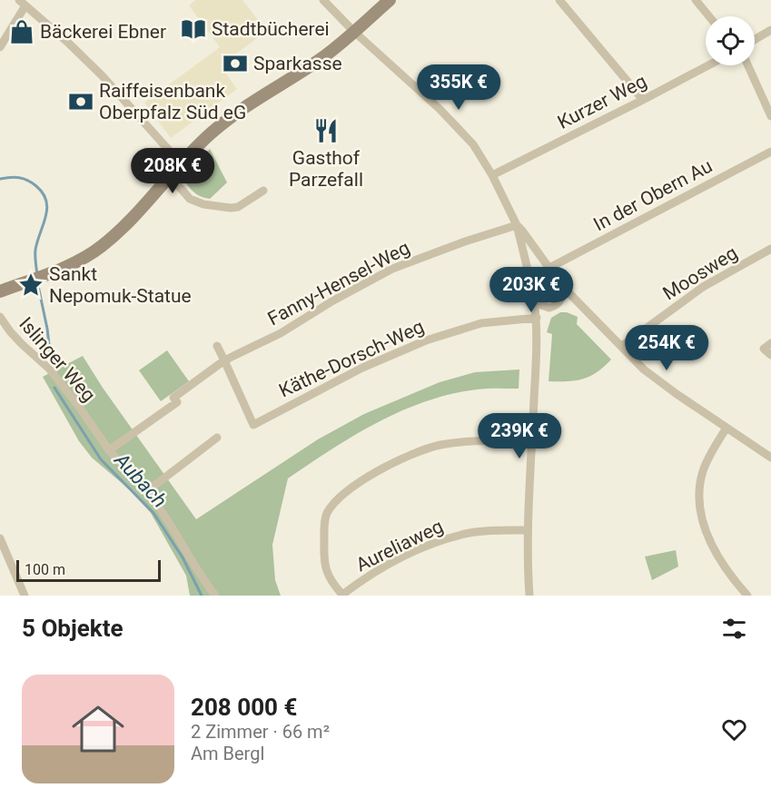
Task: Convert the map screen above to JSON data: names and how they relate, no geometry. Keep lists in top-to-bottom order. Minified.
{"streets":{"street":["Kurzer Weg","In der Obern Au","Moosweg","Fanny-Hensel-Weg","Käthe-Dorsch-Weg","Islinger Weg","Aureliaweg"]},"crossings":[["Fanny-Hensel-Weg","Käthe-Dorsch-Weg"]],"water":["Aubach"],"places":{"library":["Stadtbücherei"],"shop":["Bäckerei Ebner"],"bank":["Sparkasse","Raiffeisenbank Oberpfalz Süd eG"],"restaurant":["Gasthof Parzefall"],"place":["Sankt Nepomuk-Statue"]},"scale_bar":"100 m","page":{"price":["355K €","208K €","203K €","254K €","239K €"],"scale":"100 m","heading":"5 Objekte","list":[{"name":"208 000 €","note":"2 Zimmer · 66 m² · Am Bergl"}]}}
